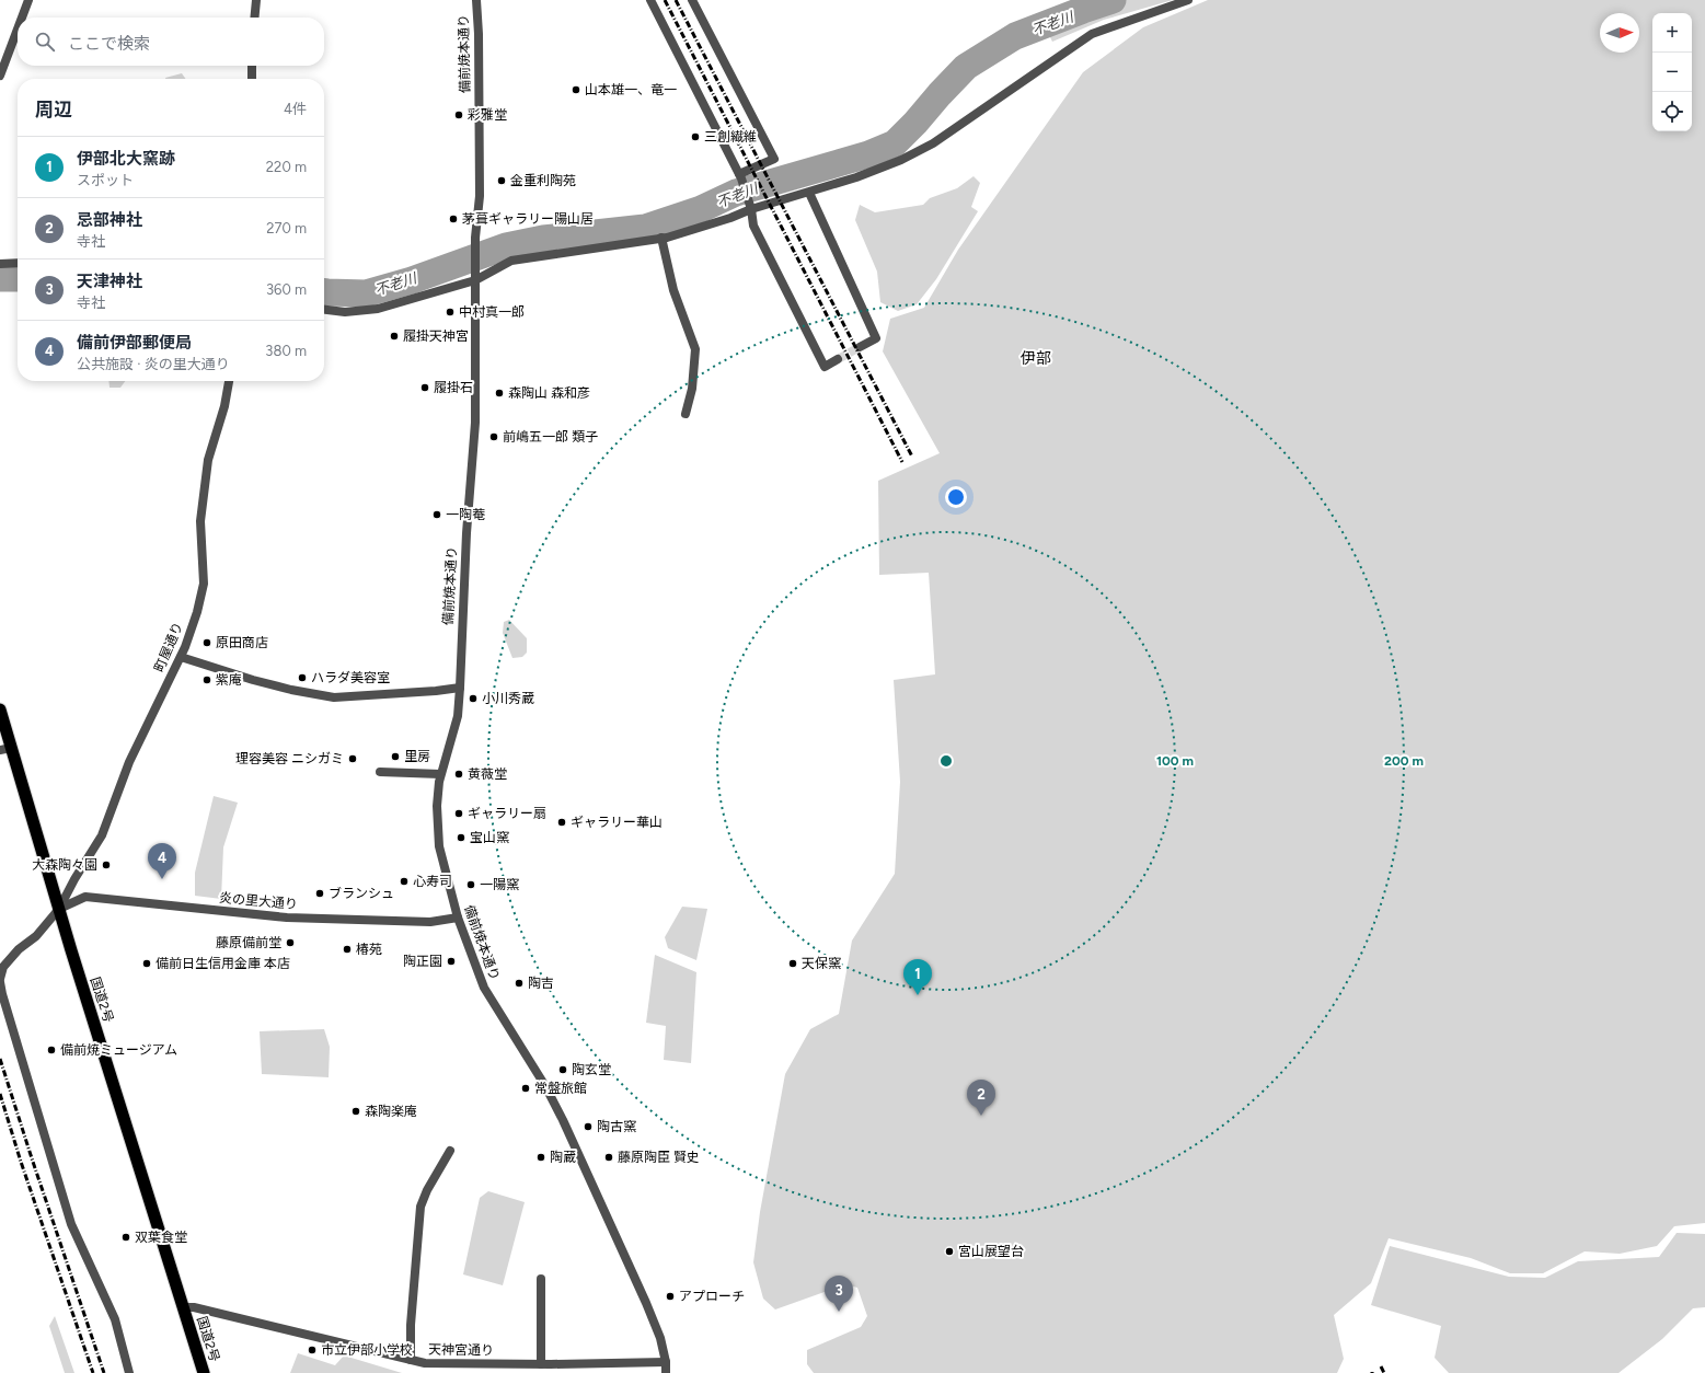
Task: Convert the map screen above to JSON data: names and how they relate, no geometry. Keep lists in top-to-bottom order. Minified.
{"streets":{"highway":["国道2号"],"street":["備前焼本通り","町屋通り","炎の里大通り","天神宮通り"]},"crossings":[["備前焼本通り","炎の里大通り"],["備前焼本通り","天神宮通り"],["町屋通り","炎の里大通り"],["町屋通り","国道2号"],["炎の里大通り","国道2号"],["国道2号","天神宮通り"]],"districts":["伊部"],"water":["不老川"],"places":["山本雄一、竜一","彩雅堂","三創繊維","金重利陶苑","茅葺ギャラリー陽山居","中村真一郎","履掛天神宮","履掛石","森陶山 森和彦","前嶋五一郎 類子","一陶菴","原田商店","ハラダ美容室","紫庵","小川秀蔵","里房","理容美容 ニシガミ","黄薇堂","ギャラリー扇","ギャラリー華山","宝山窯","大森陶々園","心寿司","一陽窯","ブランシュ","藤原備前堂","椿苑","陶正園","備前日生信用金庫 本店","天保窯","陶吉","備前焼ミュージアム","陶玄堂","常盤旅館","森陶楽庵","陶古窯","陶蔵","藤原陶臣 賢史","双葉食堂","宮山展望台","アプローチ","市立伊部小学校"],"north":"right","page":{"map_buttons":["+","−"],"search":"ここで検索","heading":["周辺","4件"],"list":[{"mark":"1","name":"伊部北大窯跡","note":"スポット","value":"220 m"},{"mark":"2","name":"忌部神社","note":"寺社","value":"270 m"},{"mark":"3","name":"天津神社","note":"寺社","value":"360 m"},{"mark":"4","name":"備前伊部郵便局","note":"公共施設 · 炎の里大通り","value":"380 m"}],"pins":["4","1","2","3"]},"rings":["100 m","200 m"]}
